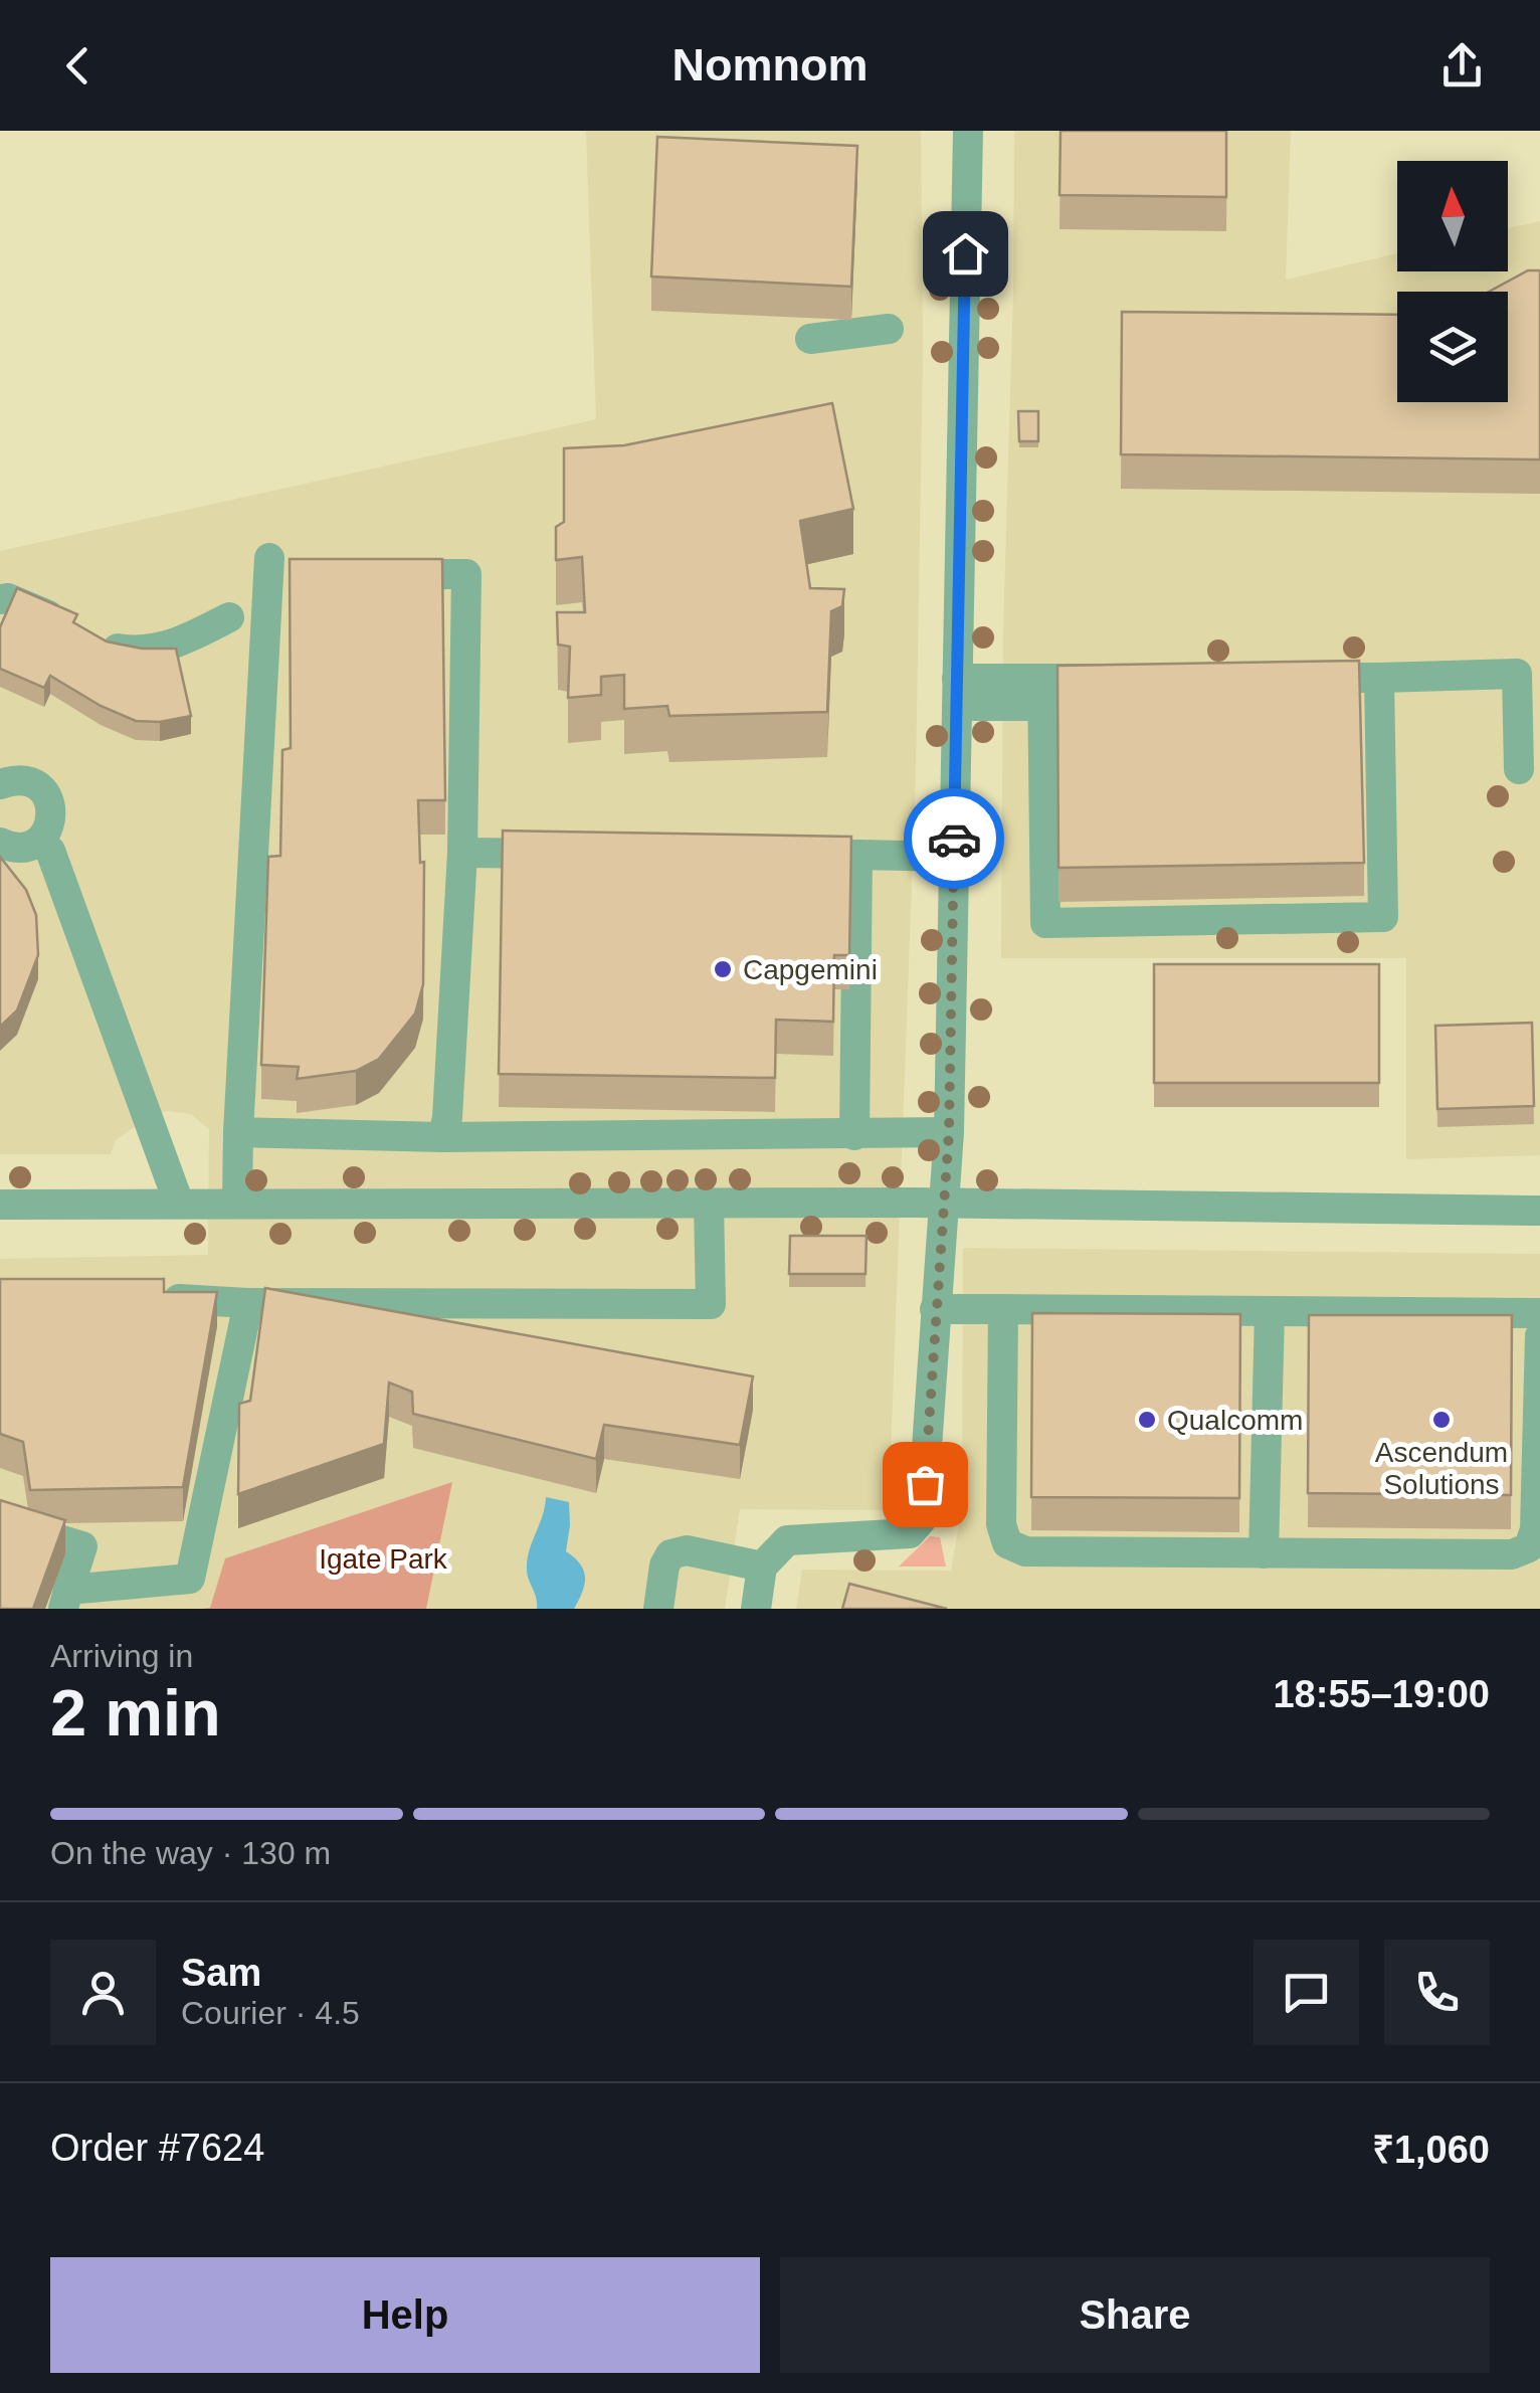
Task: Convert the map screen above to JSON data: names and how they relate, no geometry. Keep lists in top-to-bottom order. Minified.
{"parks":["Igate Park"],"places":["Capgemini","Qualcomm","Ascendum Solutions"],"north":"top","page":{"header":"Nomnom","heading":["2 min","Arriving in","18:55–19:00"],"panel":["Sam","Courier · 4.5","Order #7624","₹1,060"],"bar":"On the way · 130 m","buttons":["Help","Share"]}}
